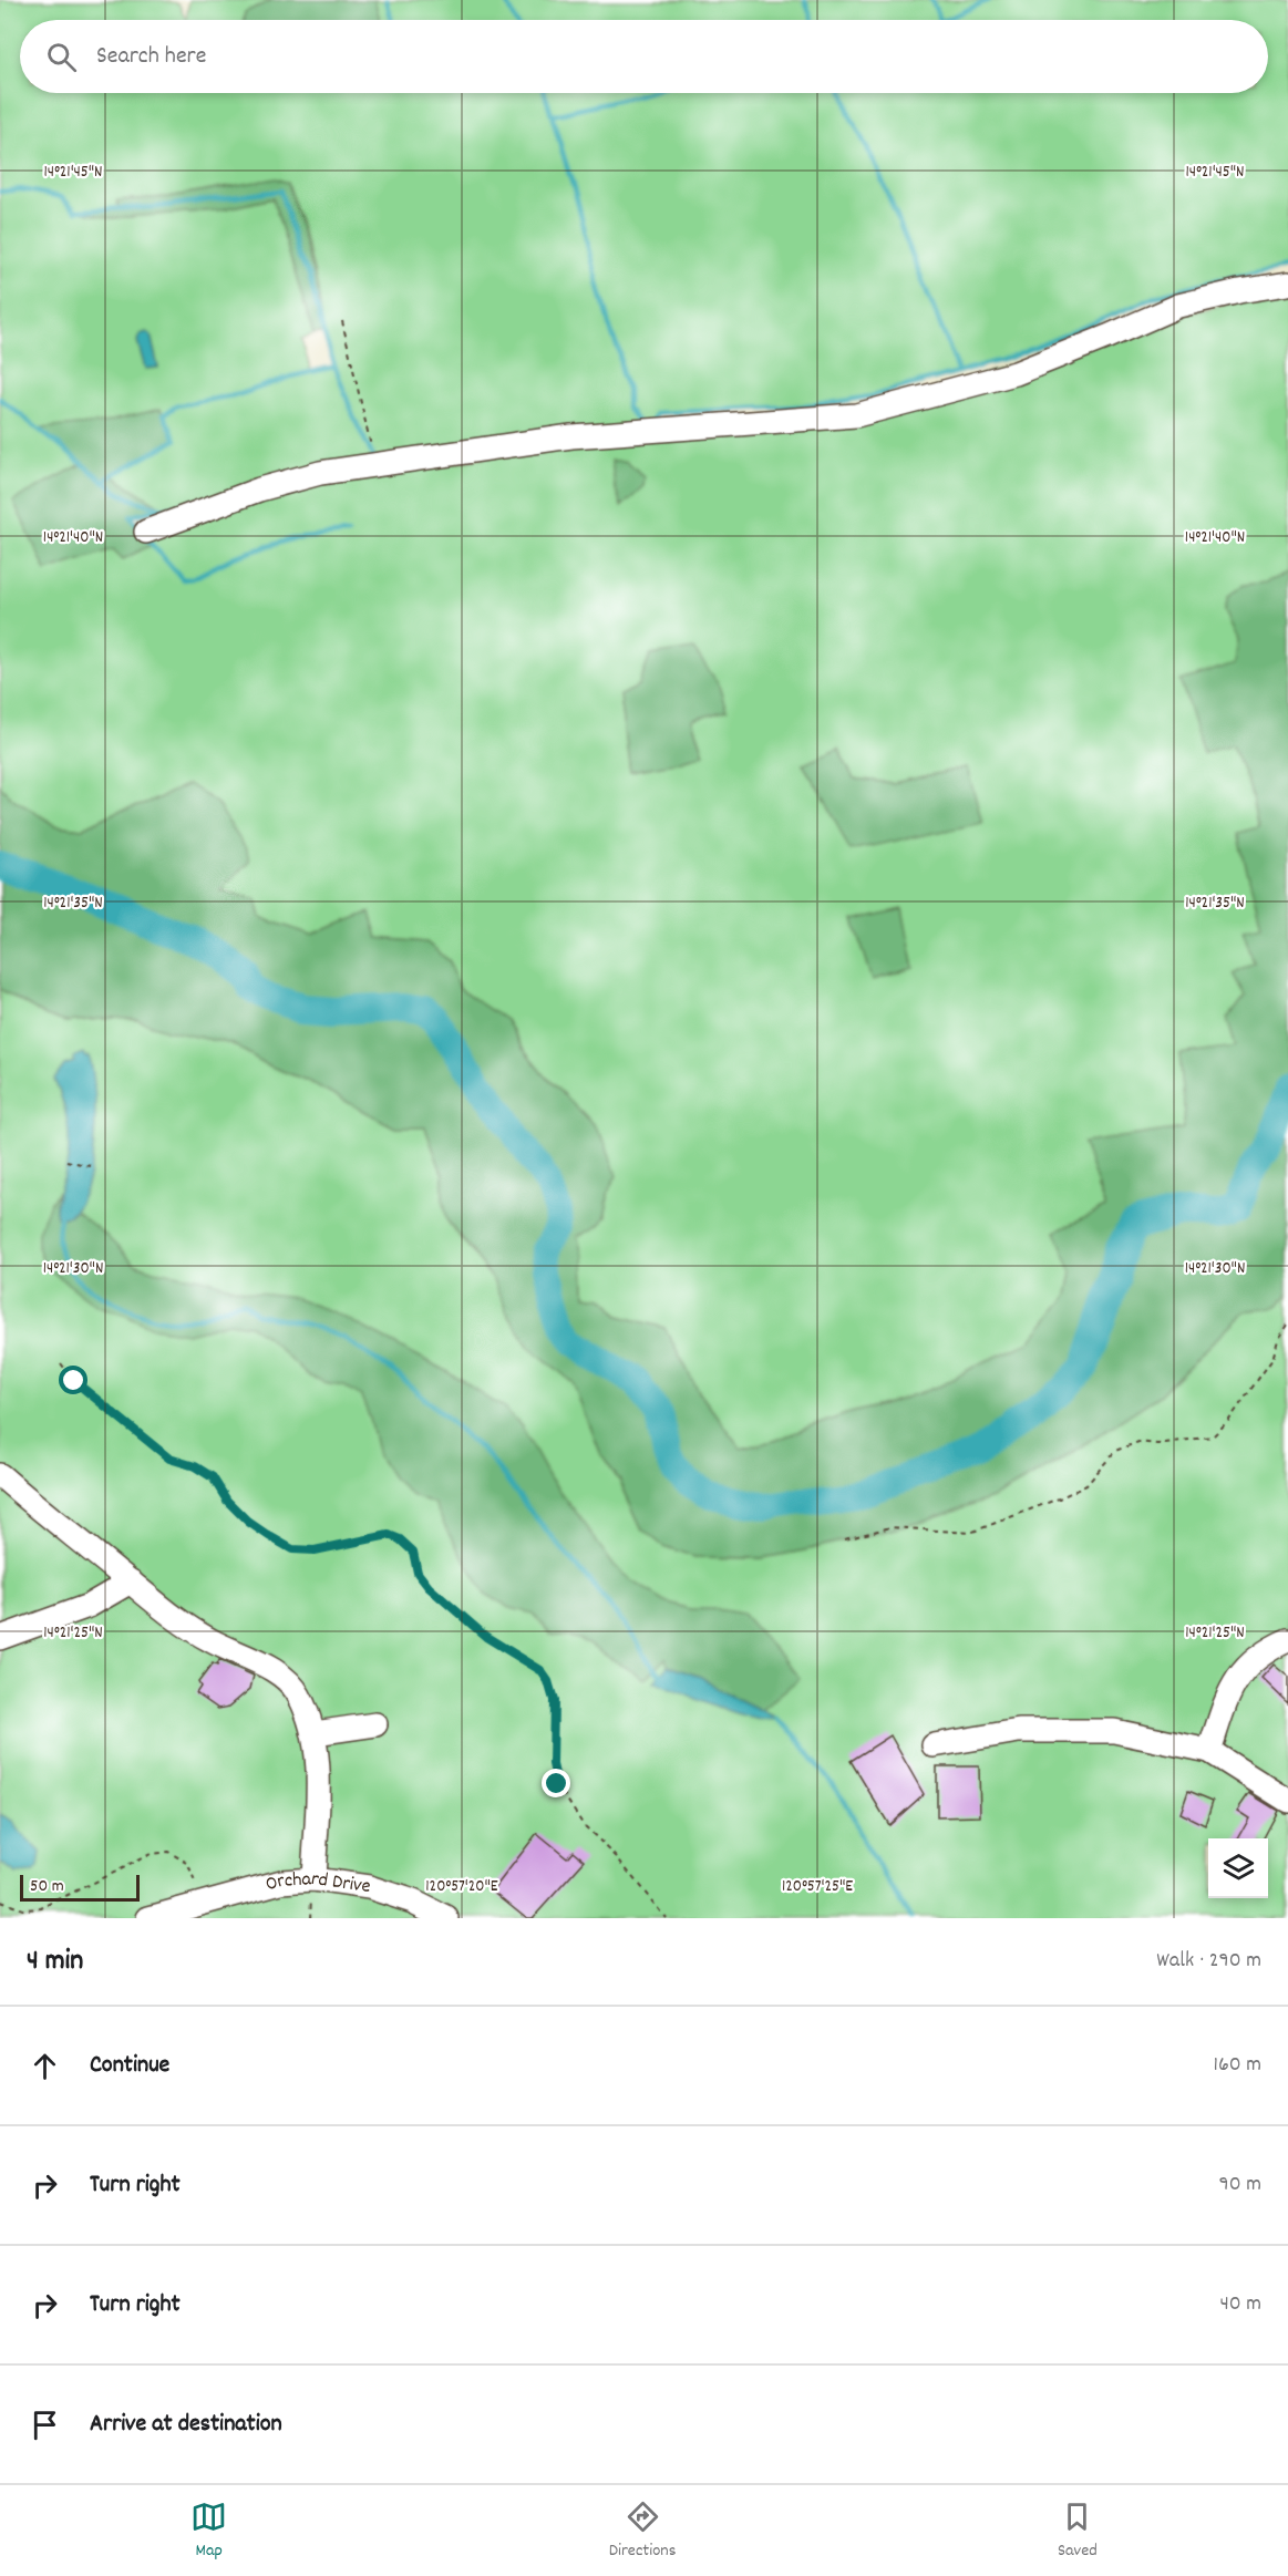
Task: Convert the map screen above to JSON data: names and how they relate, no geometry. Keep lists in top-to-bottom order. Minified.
{"streets":{"street":["Orchard Drive"]},"scale_bar":"50 m","page":{"search":"Search here","scale":"50 m","heading":["4 min","Walk · 290 m"],"list":[["Continue","160 m"],["Turn right","90 m"],["Turn right","40 m"],"Arrive at destination"],"nav":["Map","Directions","Saved"]},"coordinates":["14°21'45\"N","14°21'40\"N","14°21'35\"N","14°21'30\"N","14°21'25\"N","120°57'20\"E","120°57'25\"E"]}
